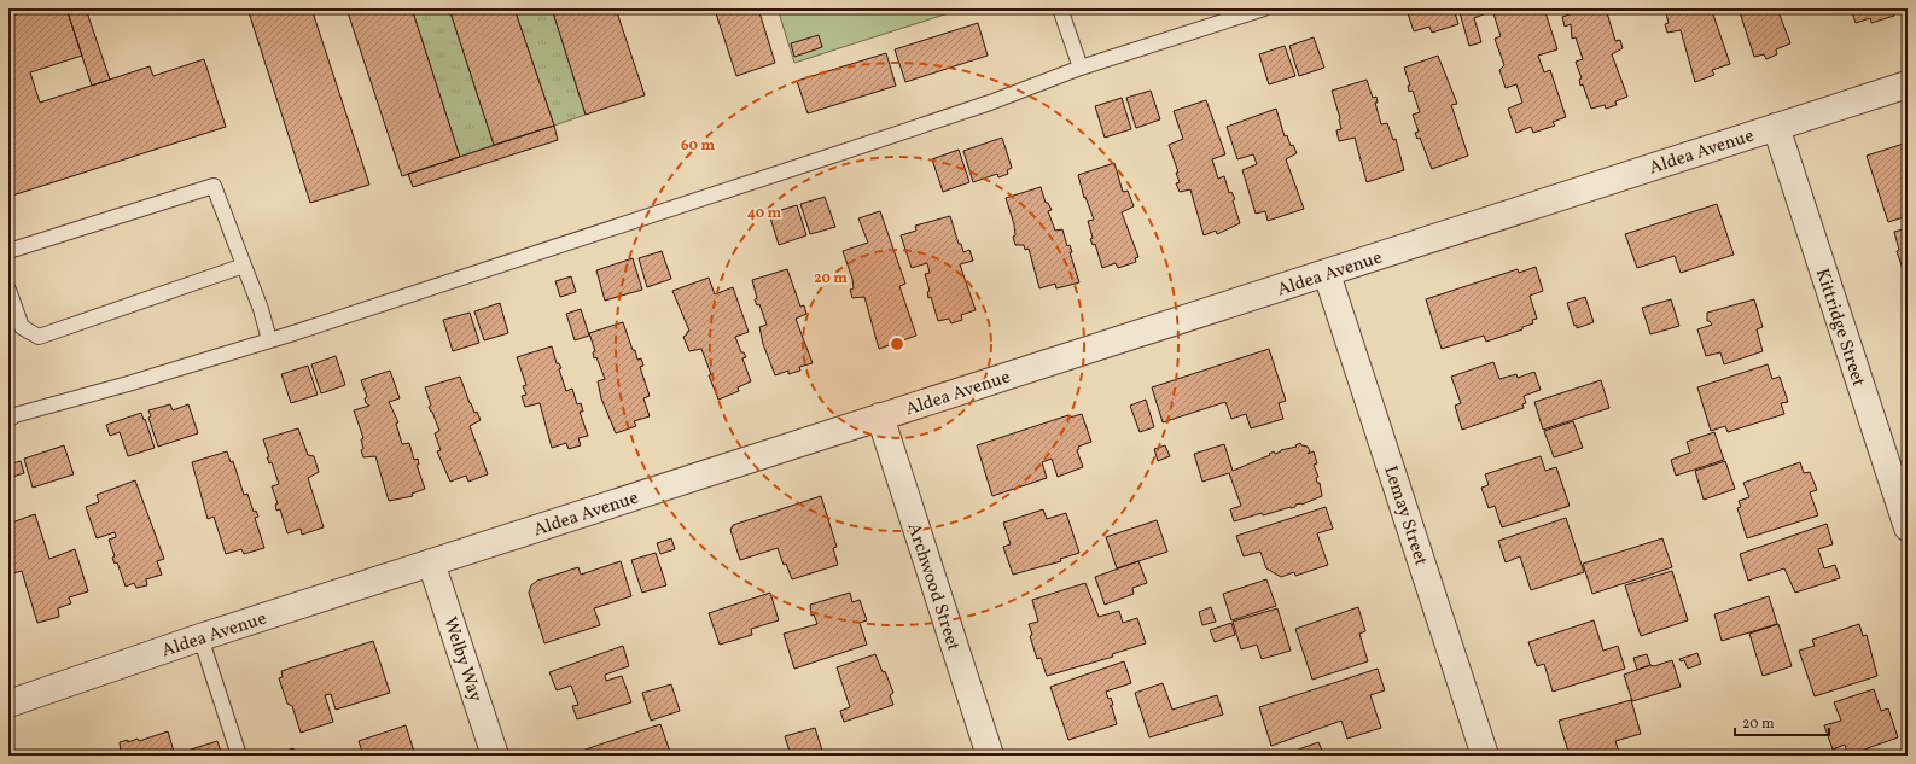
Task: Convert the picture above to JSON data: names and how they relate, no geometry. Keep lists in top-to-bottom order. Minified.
{"streets":{"street":["Aldea Avenue","Kittridge Street","Lemay Street","Archwood Street","Welby Way"]},"crossings":[["Aldea Avenue","Kittridge Street"],["Aldea Avenue","Lemay Street"],["Aldea Avenue","Archwood Street"],["Aldea Avenue","Welby Way"]],"scale_bar":"20 m","rings":["60 m","40 m","20 m"]}
